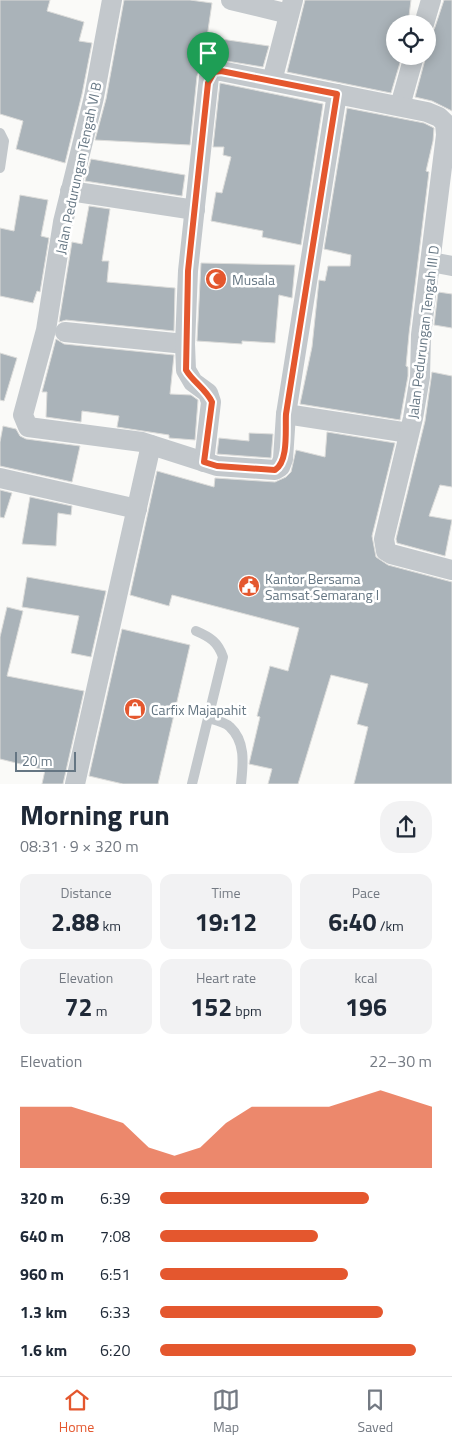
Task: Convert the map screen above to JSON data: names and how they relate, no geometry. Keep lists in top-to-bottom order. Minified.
{"streets":{"street":["Jalan Pedurungan Tengah VI B","Jalan Pedurungan Tengah III D"]},"places":{"mosque":["Musala"],"public building":["Kantor Bersama Samsat Semarang I"],"shop":["Carfix Majapahit"]},"scale_bar":"20 m","page":{"scale":"20 m","heading":["Morning run","08:31 · 9 × 320 m"],"stats":[["Distance","2.88 km"],["Time","19:12"],["Pace","6:40 /km"],["Elevation","72 m"],["Heart rate","152 bpm"],["kcal","196"]],"chart":["Elevation","22–30 m"],"list":[{"name":"320 m","note":"6:39"},{"name":"640 m","note":"7:08"},{"name":"960 m","note":"6:51"},{"name":"1.3 km","note":"6:33"},{"name":"1.6 km","note":"6:20"}],"tabs":["Home","Map","Saved"]}}
